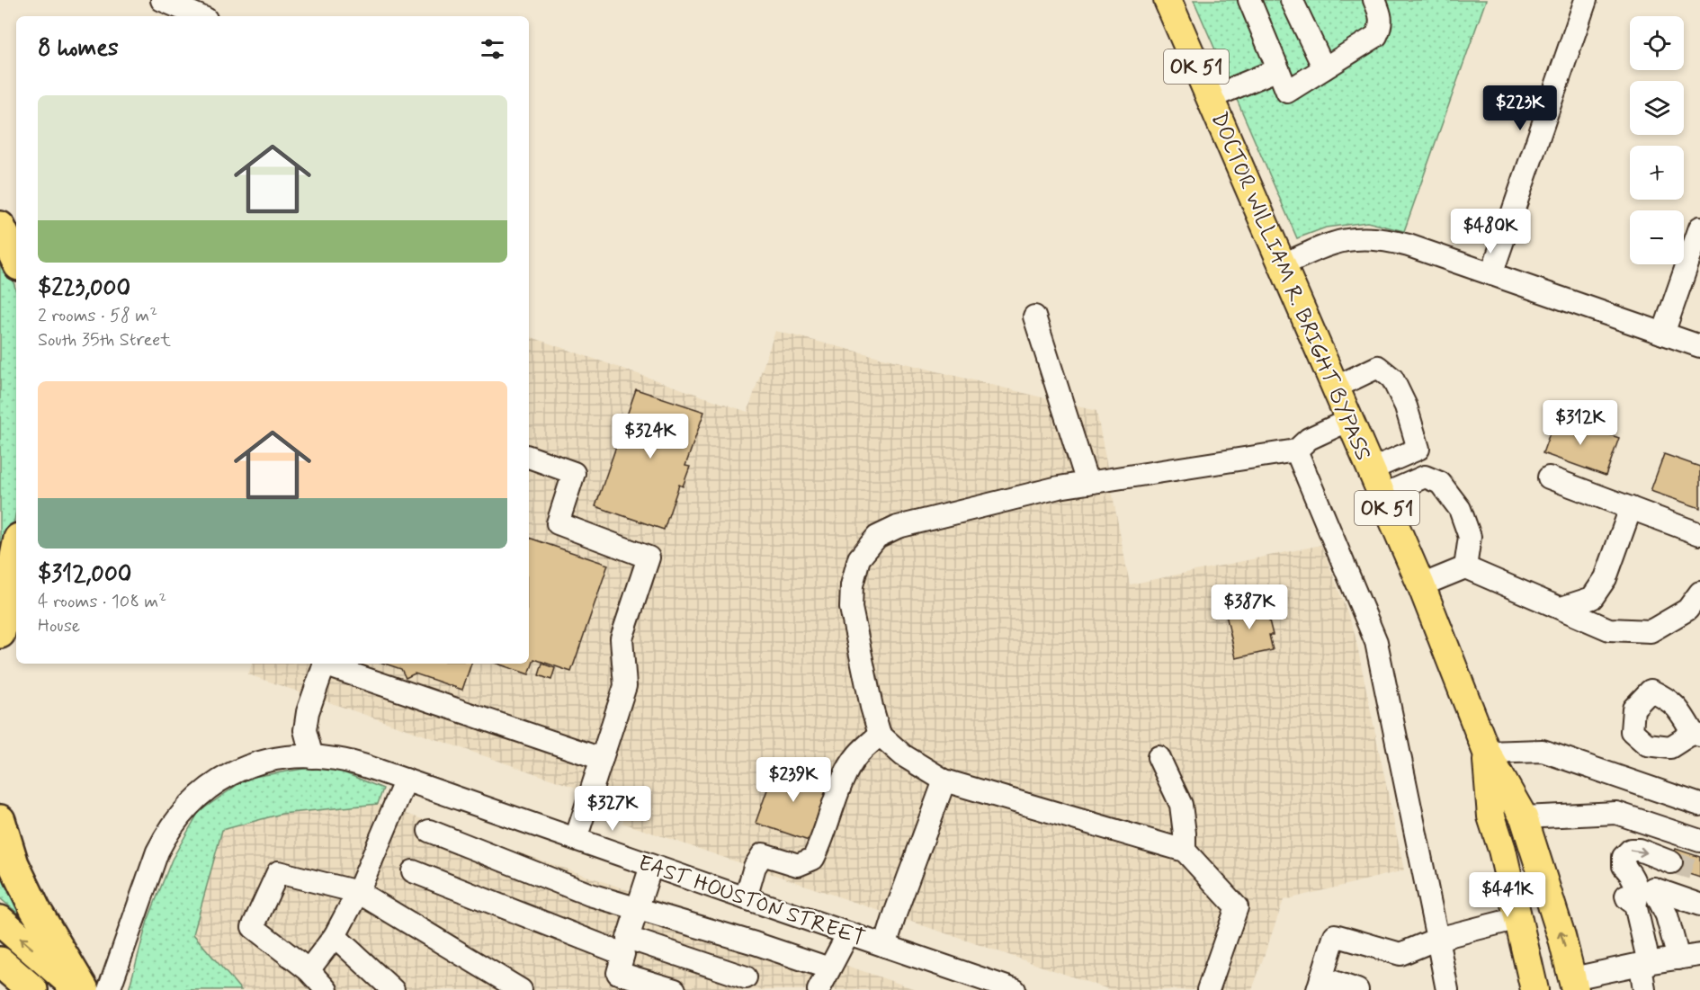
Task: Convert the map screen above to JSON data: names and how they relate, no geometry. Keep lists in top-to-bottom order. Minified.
{"streets":{"main road":["OK 51","DOCTOR WILLIAM R. BRIGHT BYPASS"],"street":["EAST HOUSTON STREET"]},"page":{"map_buttons":["+","−"],"heading":"8 homes","list":[{"name":"$223,000","note":"2 rooms · 58 m² · South 35th Street"},{"name":"$312,000","note":"4 rooms · 108 m² · House"}],"price":["$223K","$480K","$312K","$324K","$387K","$239K","$327K","$441K"]}}
